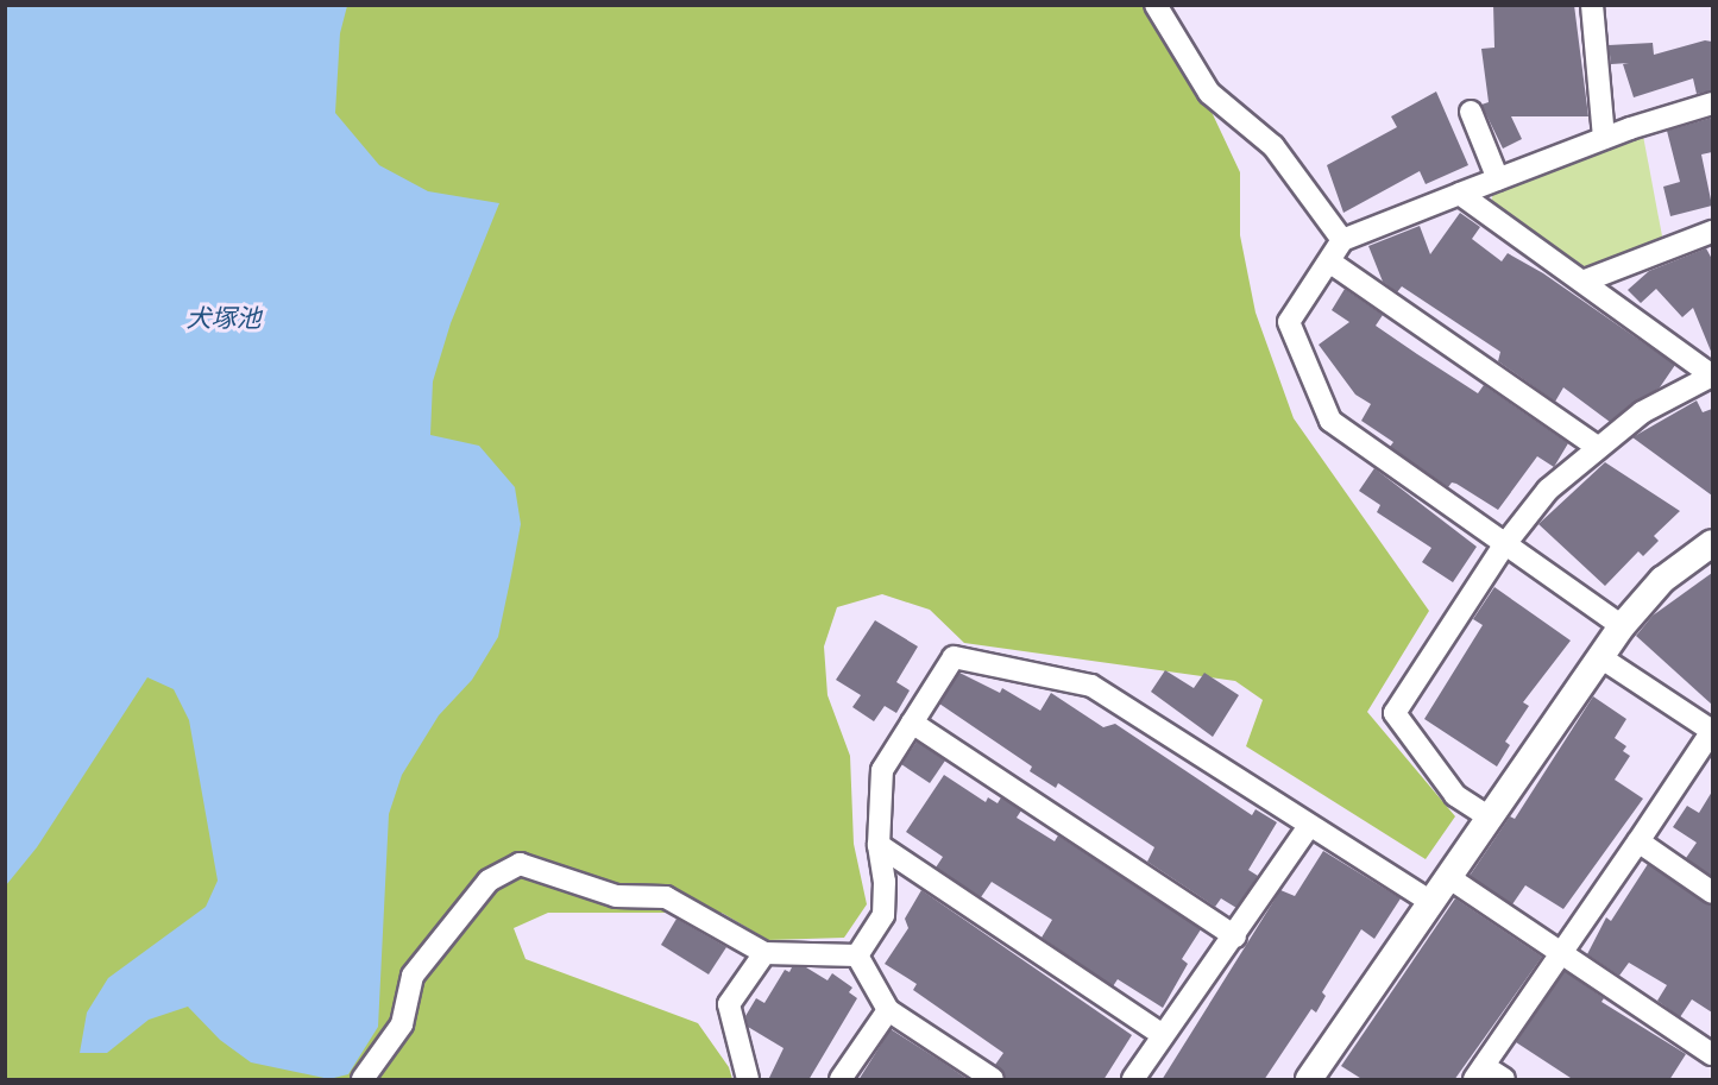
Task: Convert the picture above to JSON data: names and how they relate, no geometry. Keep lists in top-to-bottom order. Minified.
{"water":["犬塚池"]}
